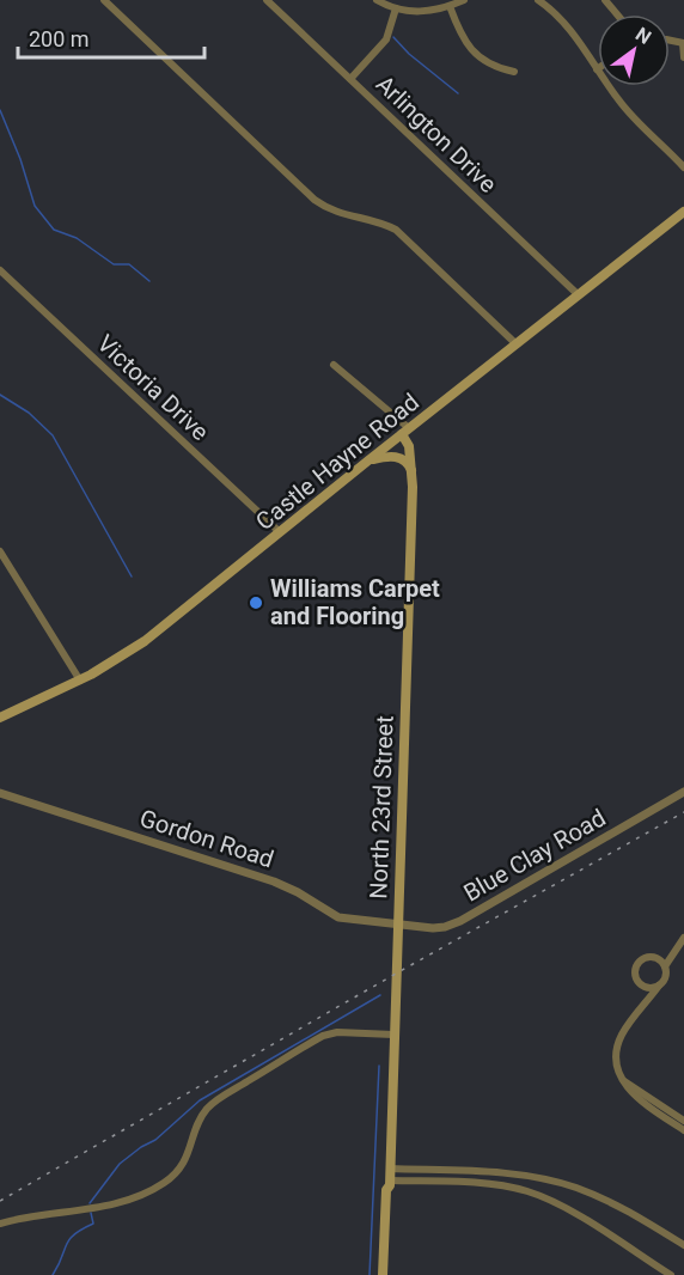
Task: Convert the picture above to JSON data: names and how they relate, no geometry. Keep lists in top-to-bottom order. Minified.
{"streets":{"main road":["Castle Hayne Road","North 23rd Street"],"street":["Arlington Drive","Victoria Drive","Gordon Road","Blue Clay Road"]},"crossings":[["Arlington Drive","Castle Hayne Road"],["Victoria Drive","Castle Hayne Road"],["Castle Hayne Road","North 23rd Street"],["North 23rd Street","Gordon Road"],["North 23rd Street","Blue Clay Road"],["Gordon Road","Blue Clay Road"]],"places":["Williams Carpet and Flooring"],"scale_bar":"200 m","north":"top right"}
